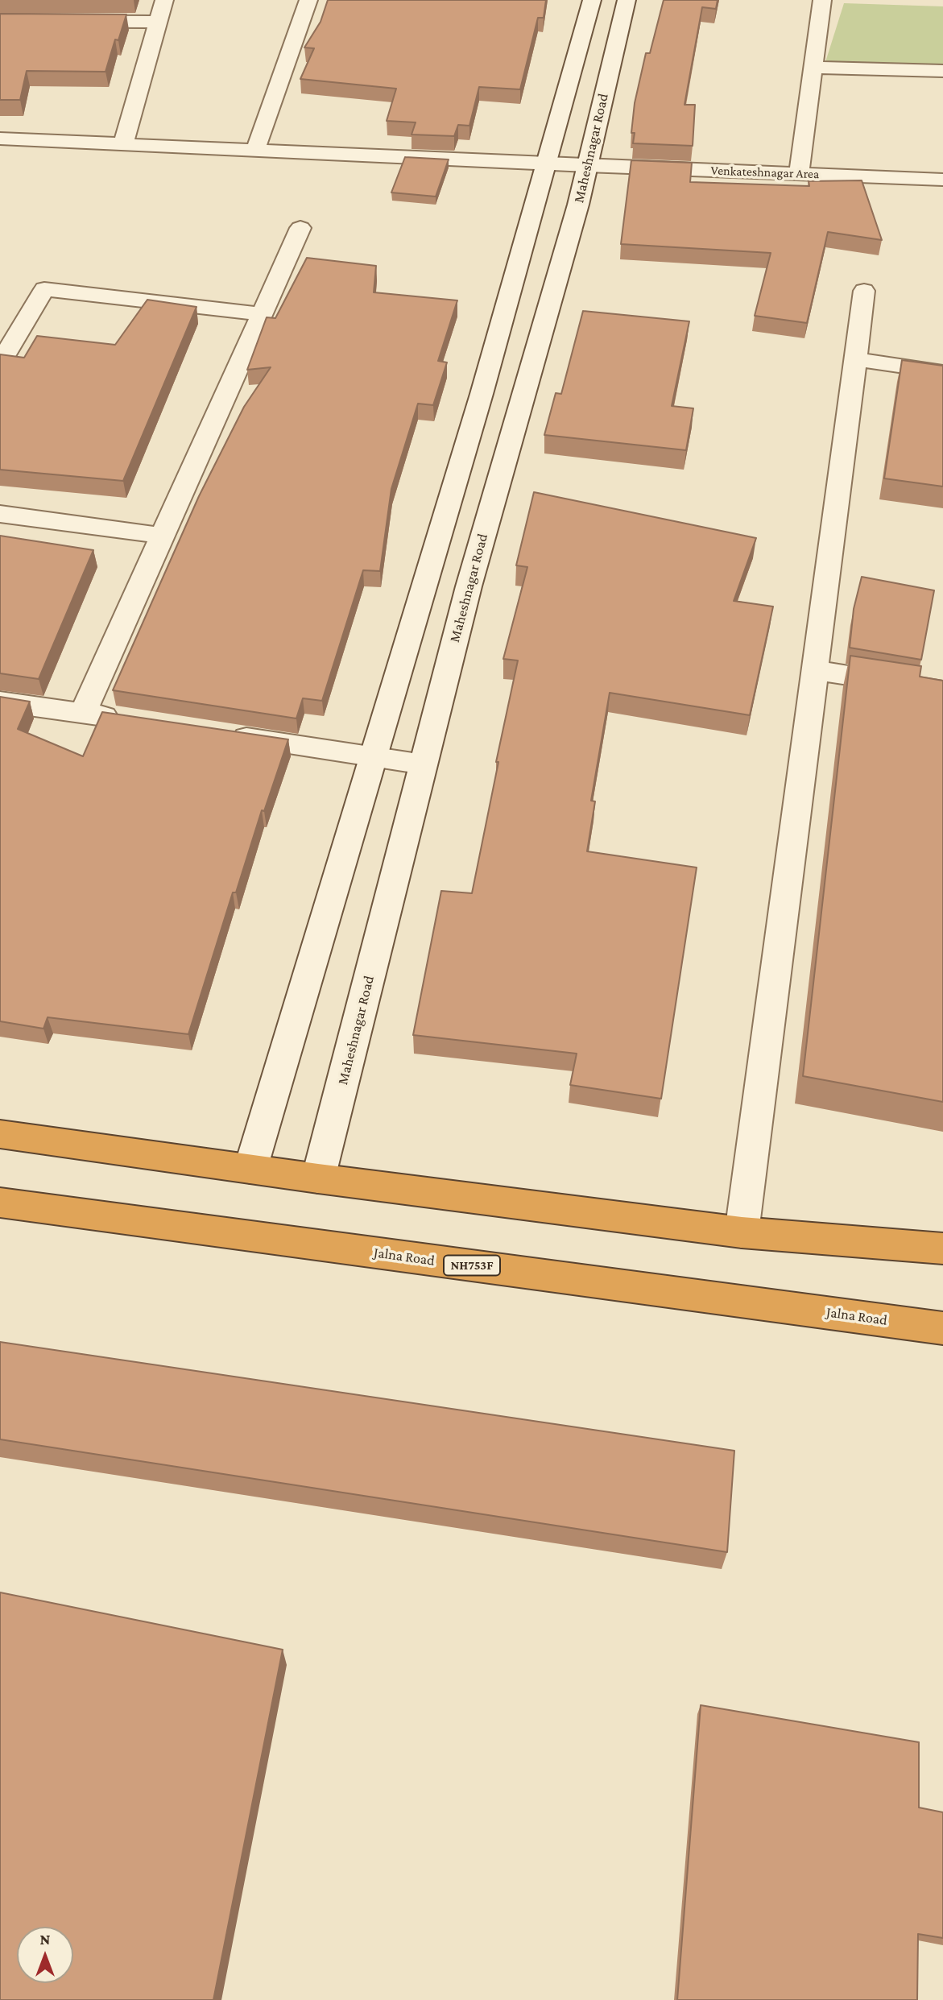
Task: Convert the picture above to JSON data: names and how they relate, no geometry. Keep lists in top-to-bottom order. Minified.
{"streets":{"highway":["Jalna Road","NH753F"],"street":["Maheshnagar Road","Venkateshnagar Area"]},"crossings":[["Maheshnagar Road","Venkateshnagar Area"]],"north":"top"}
